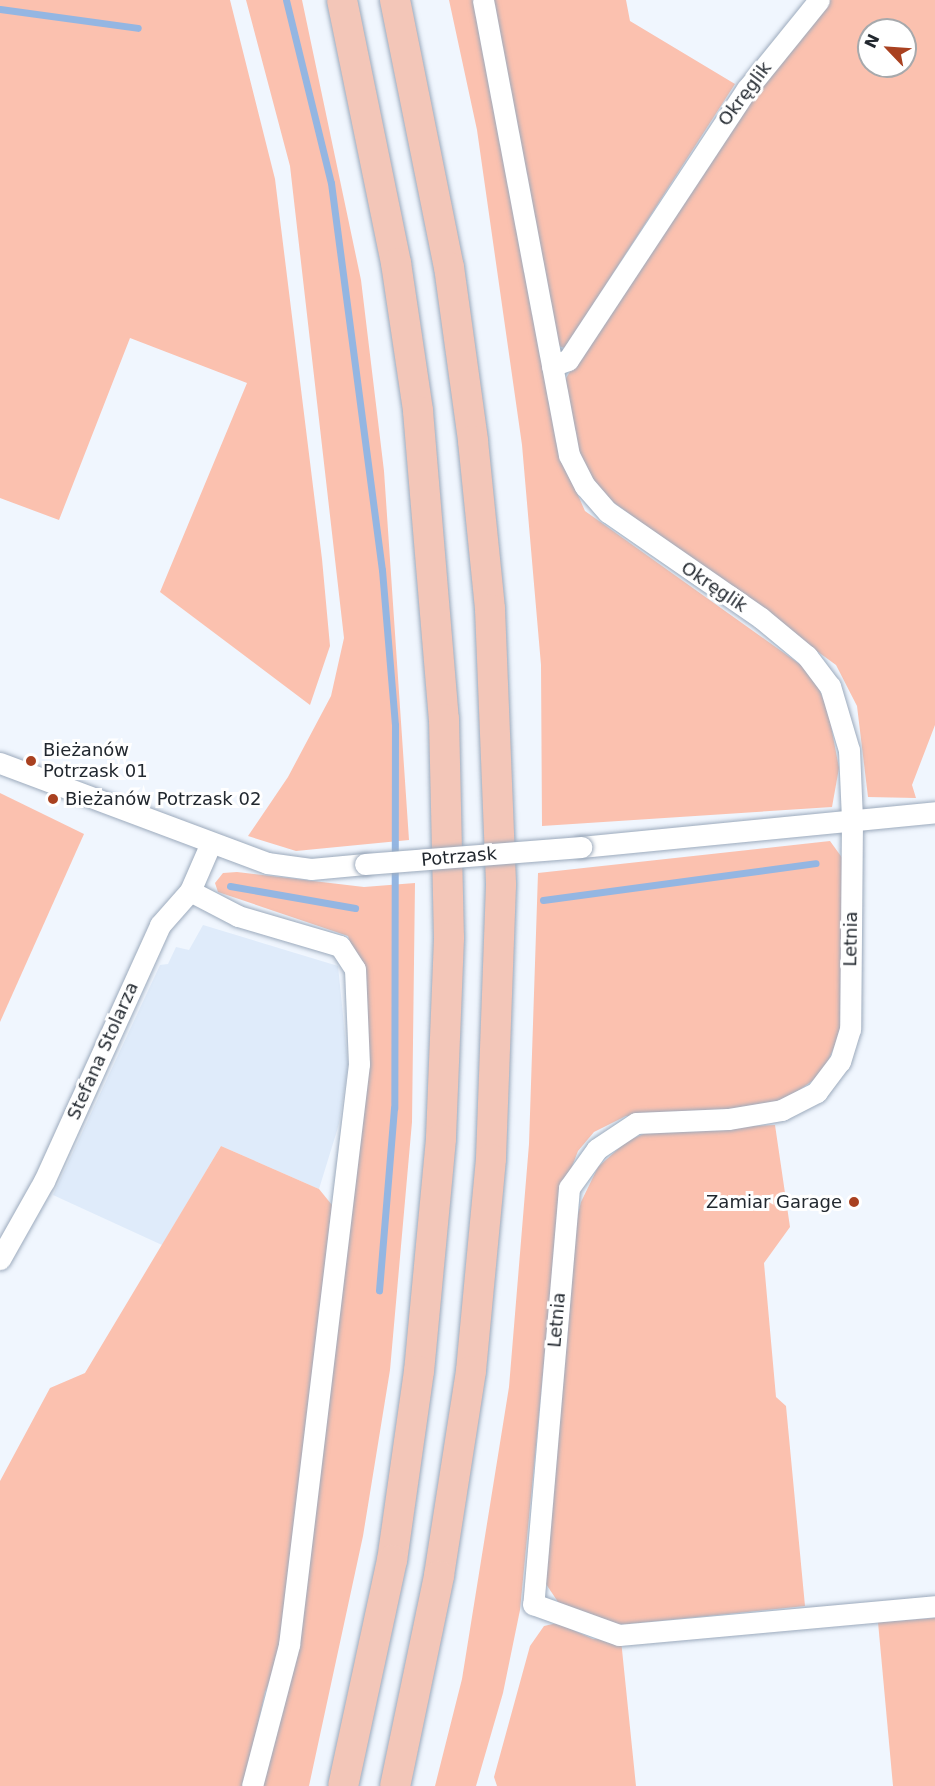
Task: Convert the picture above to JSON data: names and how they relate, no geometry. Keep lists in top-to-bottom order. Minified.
{"streets":{"street":["Okręglik","Potrzask","Letnia","Stefana Stolarza"]},"crossings":[["Okręglik","Potrzask"],["Okręglik","Letnia"],["Potrzask","Letnia"],["Potrzask","Stefana Stolarza"]],"places":["Bieżanów Potrzask 01","Bieżanów Potrzask 02","Zamiar Garage"],"north":"top left"}
